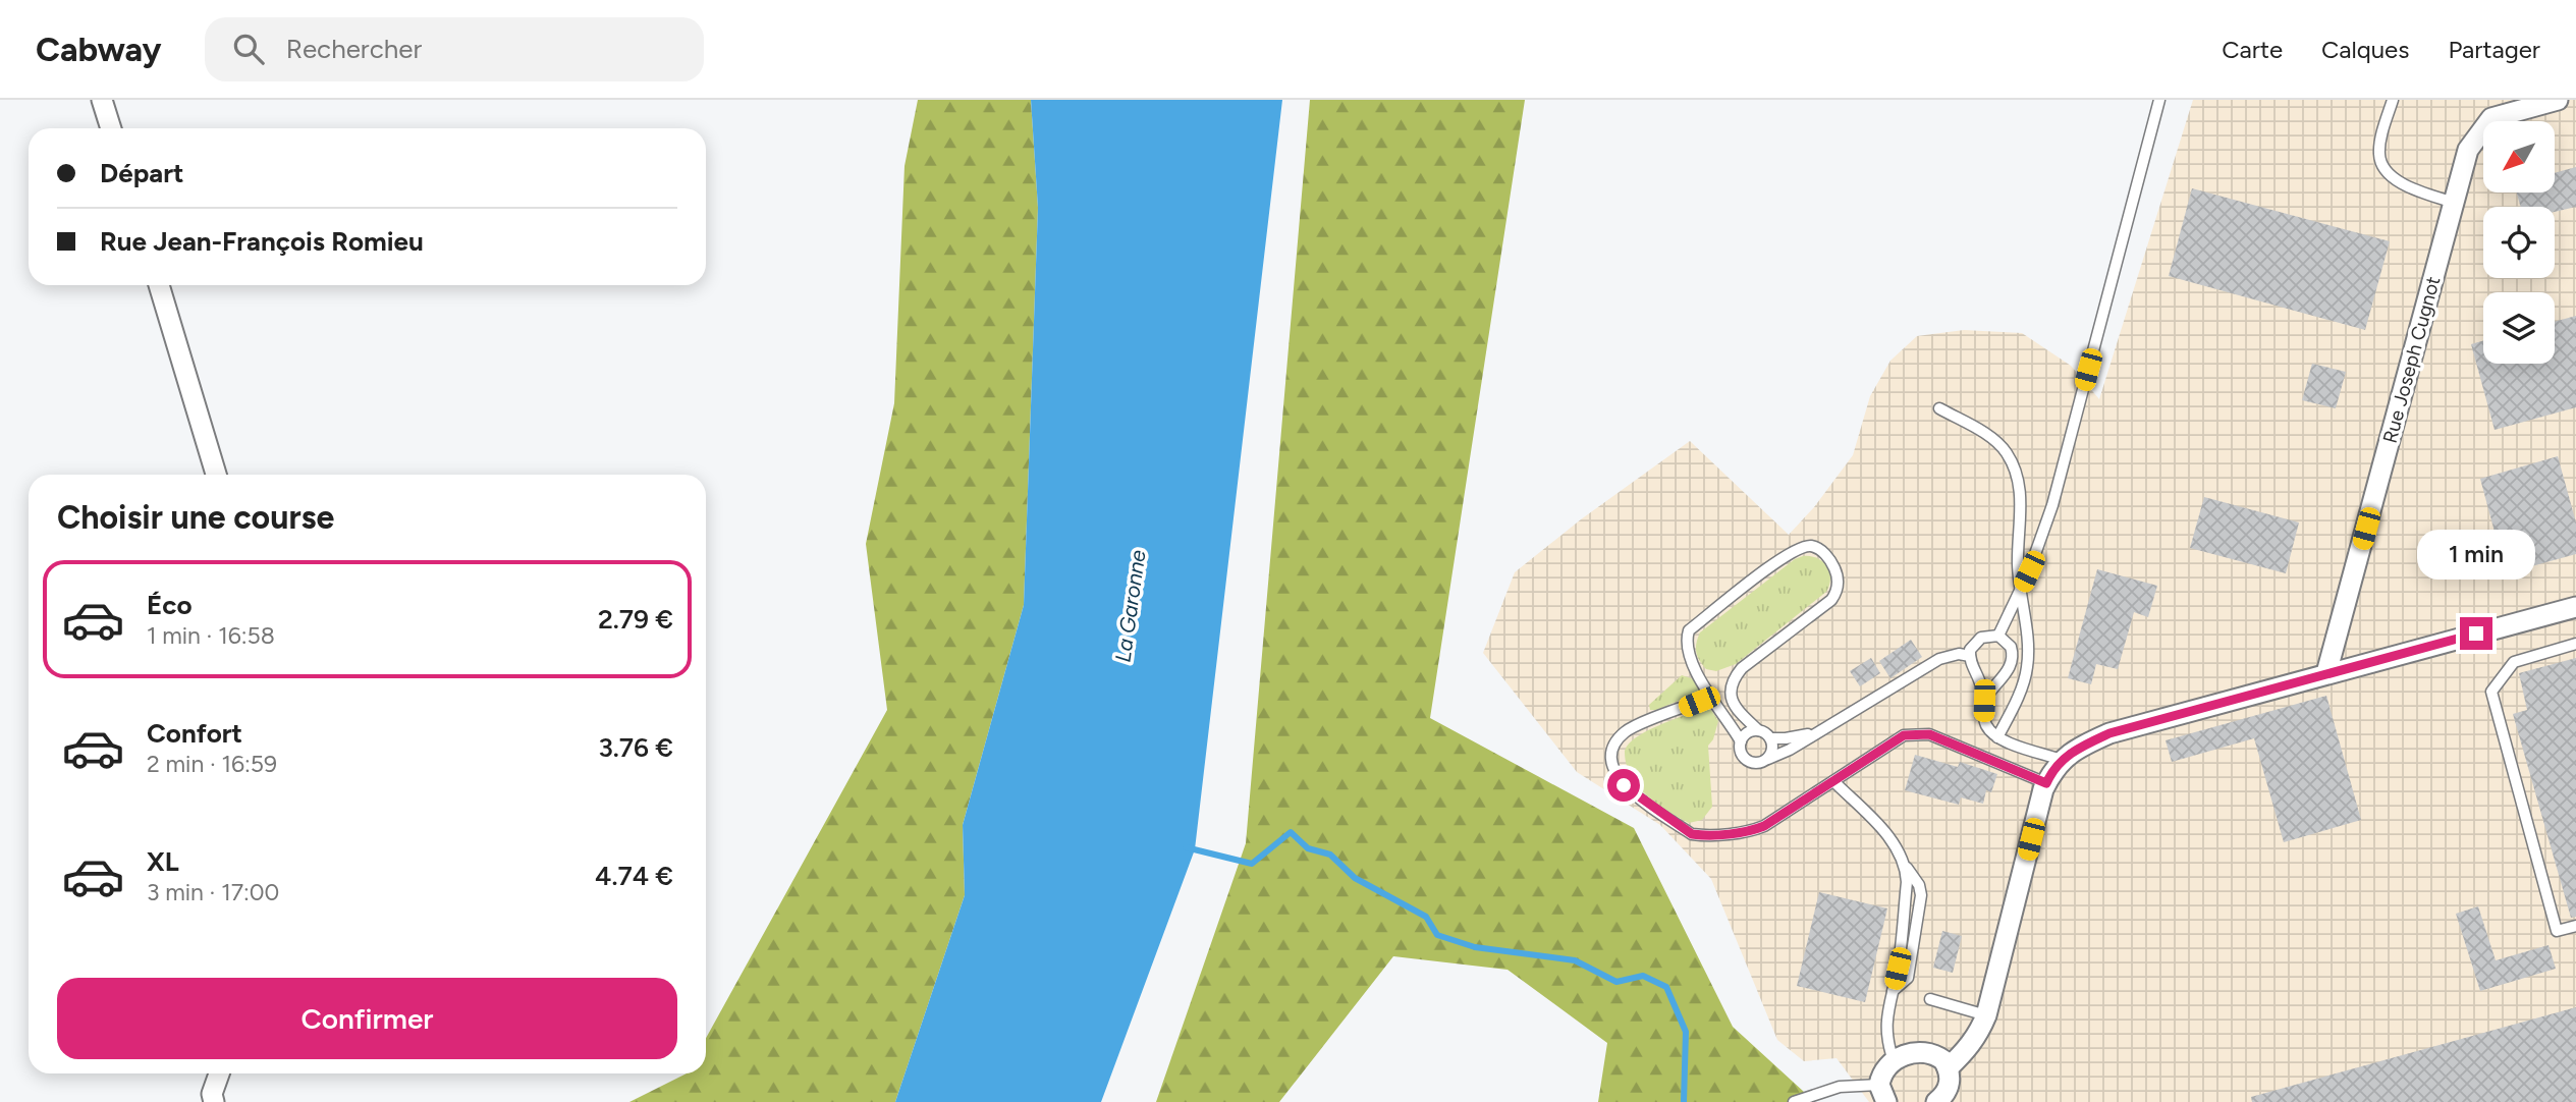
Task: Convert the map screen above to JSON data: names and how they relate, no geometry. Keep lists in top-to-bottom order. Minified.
{"streets":{"street":["Rue Joseph Cugnot"]},"water":["La Garonne"],"north":"bottom left","page":{"header":"Cabway","search":"Rechercher","nav":["Carte","Calques","Partager"],"banner":["Départ","Rue Jean-François Romieu"],"heading":"Choisir une course","bubble":"1 min","list":[{"name":"Éco","note":"1 min · 16:58","value":"2.79 €"},{"name":"Confort","note":"2 min · 16:59","value":"3.76 €"},{"name":"XL","note":"3 min · 17:00","value":"4.74 €"}],"buttons":"Confirmer"}}
